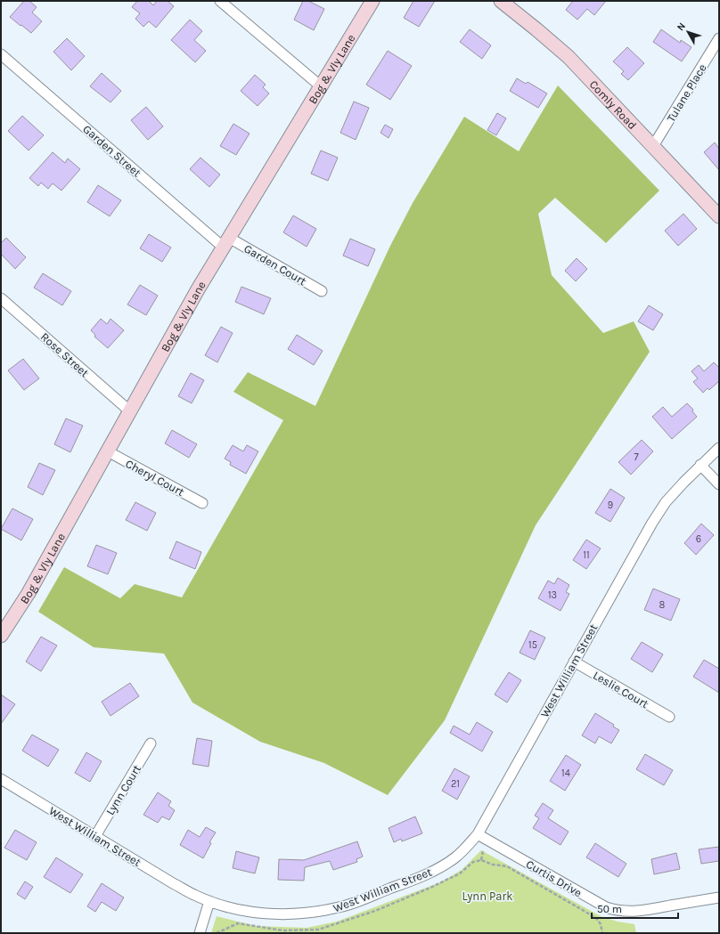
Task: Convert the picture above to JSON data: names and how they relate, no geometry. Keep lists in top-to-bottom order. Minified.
{"streets":{"street":["Bog & Vly Lane","Tulane Place","Comly Road","Garden Street","Garden Court","Rose Street","Cheryl Court","West William Street","Leslie Court","Lynn Court","Curtis Drive"]},"crossings":[["Bog & Vly Lane","Garden Street"],["Bog & Vly Lane","Garden Court"],["Bog & Vly Lane","Rose Street"],["Bog & Vly Lane","Cheryl Court"],["Tulane Place","Comly Road"],["Garden Street","Garden Court"],["West William Street","Leslie Court"],["West William Street","Lynn Court"],["West William Street","Curtis Drive"]],"parks":["Lynn Park"],"house_numbers":["7","9","6","11","13","8","15","14","21"],"scale_bar":"50 m","north":"top left"}
